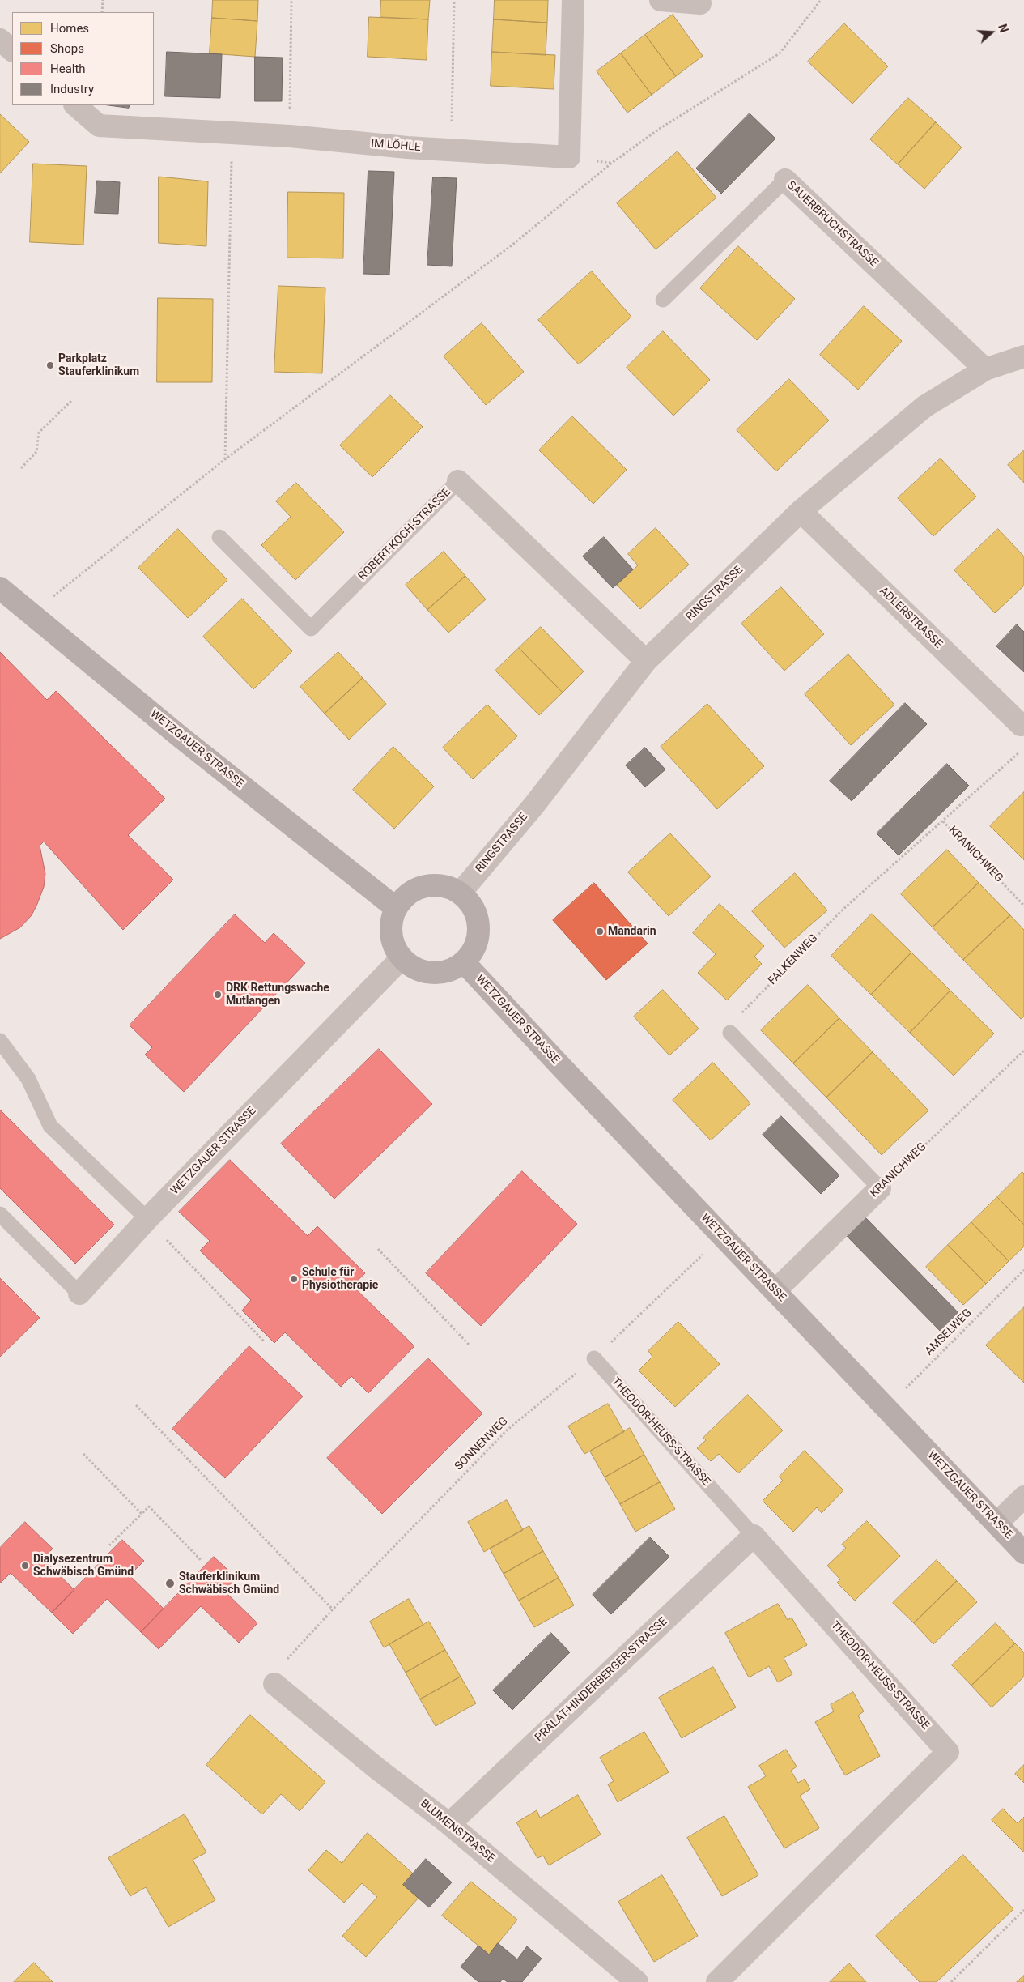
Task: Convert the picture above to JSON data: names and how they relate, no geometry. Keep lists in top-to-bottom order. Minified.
{"streets":{"street":["IM LÖHLE","SAUERBRUCHSTRASSE","ROBERT-KOCH-STRASSE","RINGSTRASSE","ADLERSTRASSE","WETZGAUER STRASSE","KRANICHWEG","THEODOR-HEUSS-STRASSE","PRÄLAT-HINDERBERGER-STRASSE","BLUMENSTRASSE"],"path":["FALKENWEG","AMSELWEG","SONNENWEG"]},"crossings":[["SAUERBRUCHSTRASSE","RINGSTRASSE"],["ROBERT-KOCH-STRASSE","RINGSTRASSE"],["RINGSTRASSE","ADLERSTRASSE"],["RINGSTRASSE","WETZGAUER STRASSE"],["WETZGAUER STRASSE","KRANICHWEG"],["WETZGAUER STRASSE","AMSELWEG"],["WETZGAUER STRASSE","SONNENWEG"],["KRANICHWEG","FALKENWEG"],["THEODOR-HEUSS-STRASSE","SONNENWEG"],["THEODOR-HEUSS-STRASSE","PRÄLAT-HINDERBERGER-STRASSE"],["SONNENWEG","BLUMENSTRASSE"],["PRÄLAT-HINDERBERGER-STRASSE","BLUMENSTRASSE"]],"places":["Parkplatz Stauferklinikum","Mandarin","DRK Rettungswache Mutlangen","Schule für Physiotherapie","Dialysezentrum Schwäbisch Gmünd","Stauferklinikum Schwäbisch Gmünd"],"legend":["Homes","Shops","Health","Industry"],"north":"right"}
